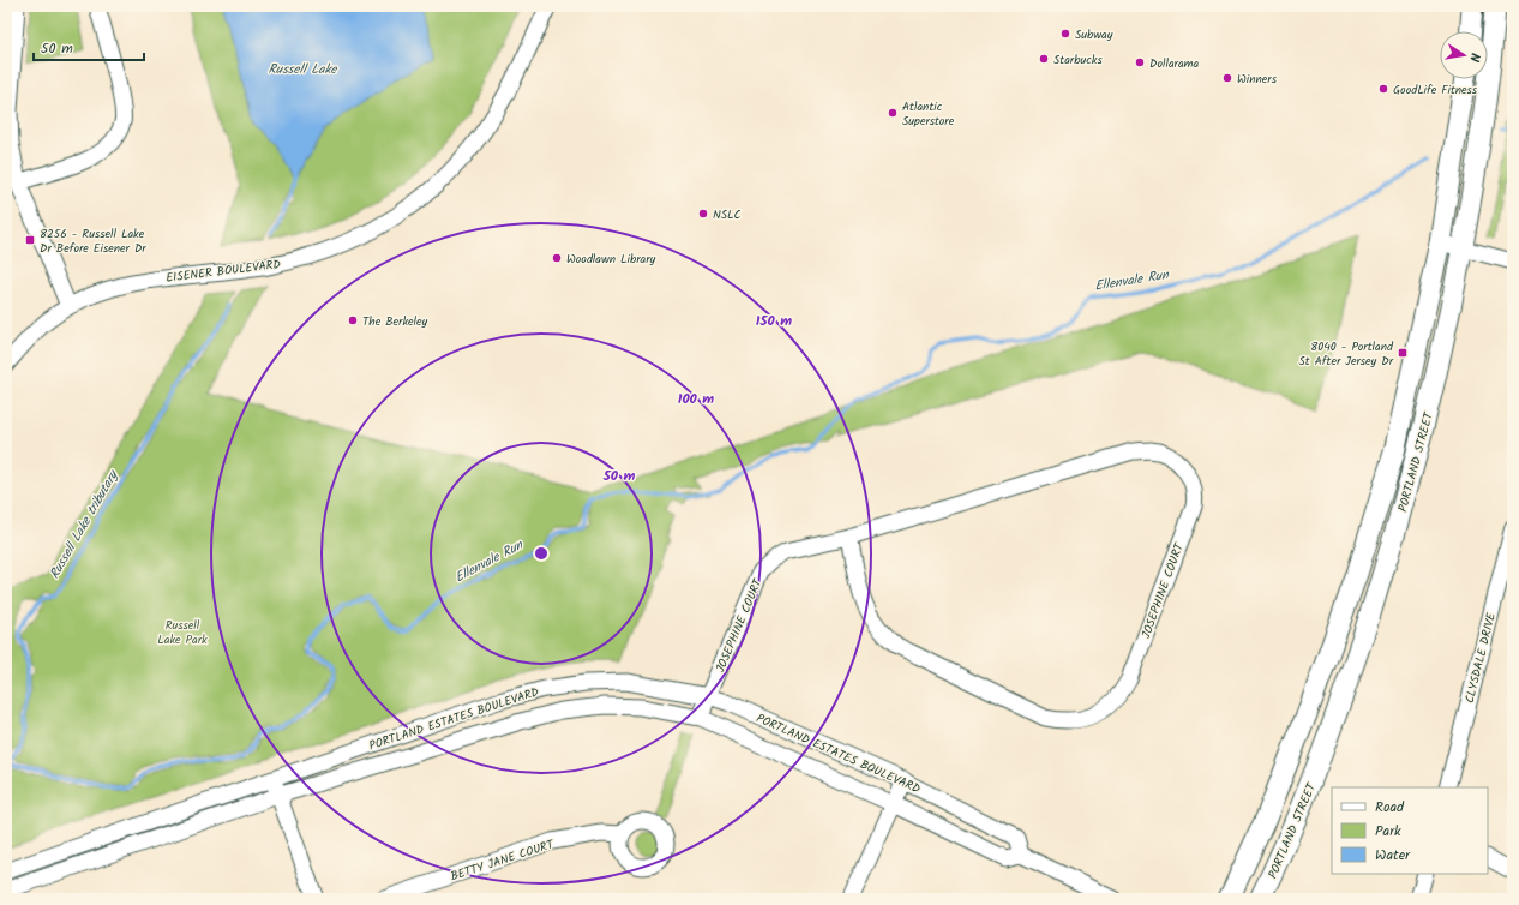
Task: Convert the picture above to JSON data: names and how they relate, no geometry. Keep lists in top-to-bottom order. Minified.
{"streets":{"main road":["PORTLAND STREET"],"street":["EISENER BOULEVARD","JOSEPHINE COURT","CLYSDALE DRIVE","PORTLAND ESTATES BOULEVARD","BETTY JANE COURT"]},"crossings":[["JOSEPHINE COURT","PORTLAND ESTATES BOULEVARD"]],"water":["Russell Lake","Ellenvale Run","Russell Lake tributary"],"parks":["Russell Lake Park"],"places":{"other":["Subway","Starbucks","Dollarama","Winners","GoodLife Fitness","Atlantic Superstore","NSLC","Woodlawn Library","The Berkeley"],"transit":["8256 - Russell Lake Dr Before Eisener Dr","8040 - Portland St After Jersey Dr"]},"legend":["Road","Park","Water"],"scale_bar":"50 m","north":"right","rings":["150 m","100 m","50 m"]}
